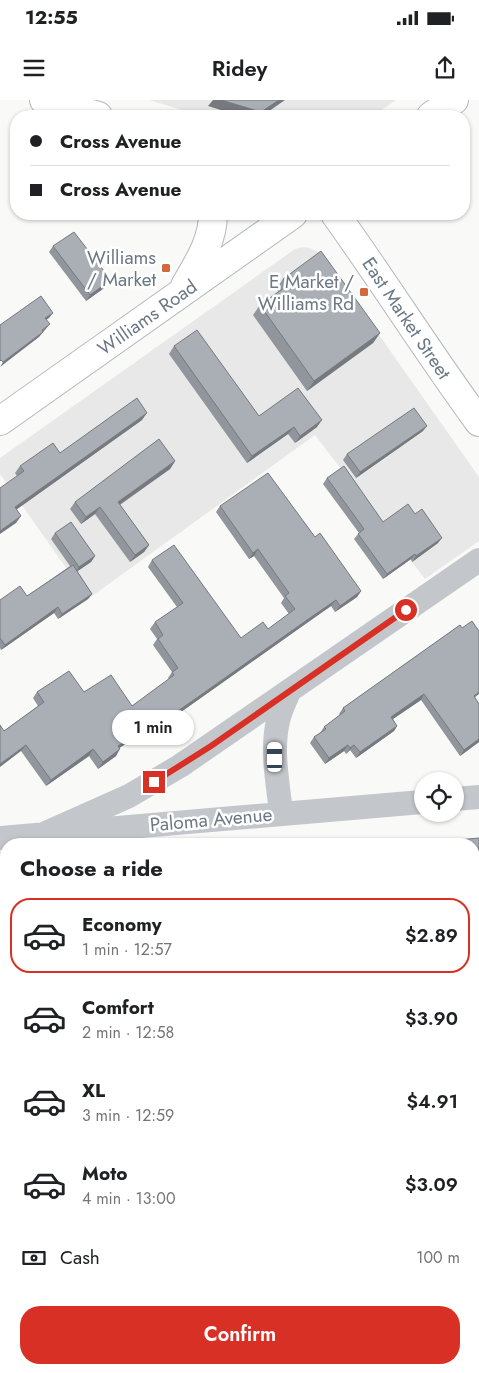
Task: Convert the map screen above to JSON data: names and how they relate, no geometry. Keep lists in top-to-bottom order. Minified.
{"streets":{"main road":["Williams Road","East Market Street"],"street":["Paloma Avenue"]},"places":{"transit":["Williams / Market","E Market / Williams Rd"]},"page":{"status":"12:55","header":"Ridey","banner":["Cross Avenue","Cross Avenue"],"bubble":"1 min","heading":"Choose a ride","list":[{"name":"Economy","note":"1 min · 12:57","value":"$2.89"},{"name":"Comfort","note":"2 min · 12:58","value":"$3.90"},{"name":"XL","note":"3 min · 12:59","value":"$4.91"},{"name":"Moto","note":"4 min · 13:00","value":"$3.09"}],"pay":["Cash","100 m"],"buttons":"Confirm"}}
